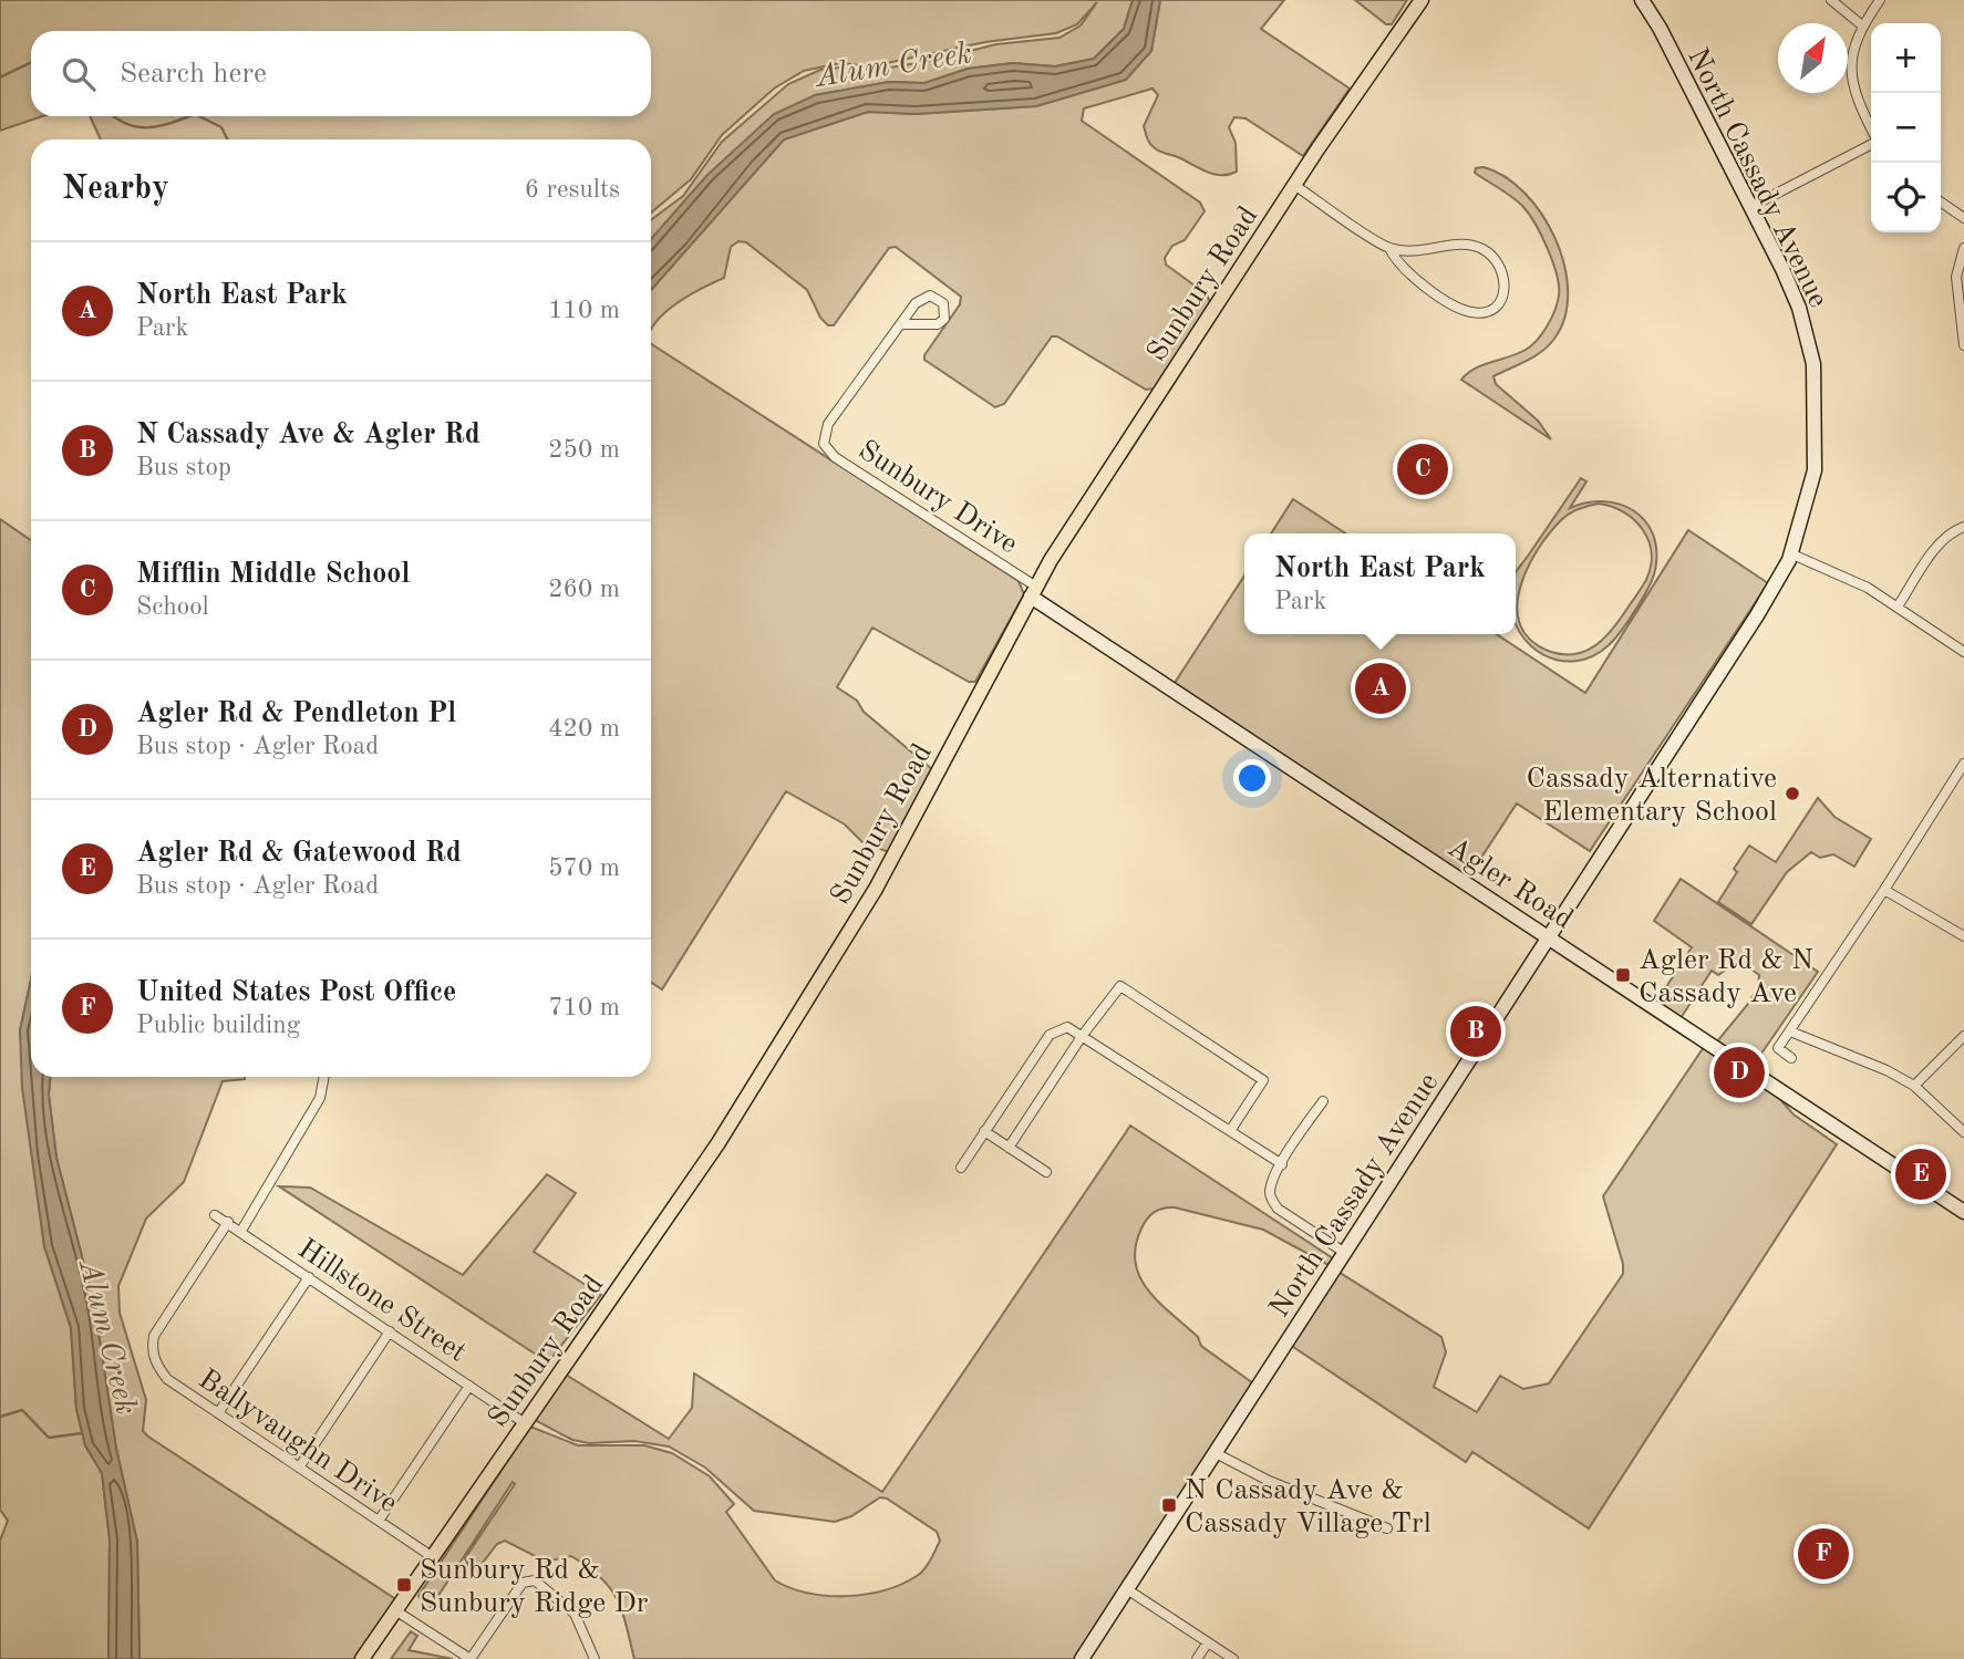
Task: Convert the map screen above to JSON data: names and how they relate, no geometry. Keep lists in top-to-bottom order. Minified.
{"streets":{"main road":["North Cassady Avenue","Sunbury Road","Agler Road"],"street":["Sunbury Drive","Hillstone Street","Ballyvaughn Drive"]},"crossings":[["North Cassady Avenue","Agler Road"],["Sunbury Road","Sunbury Drive"],["Sunbury Road","Agler Road"],["Sunbury Road","Hillstone Street"],["Sunbury Road","Ballyvaughn Drive"],["Sunbury Drive","Agler Road"],["Hillstone Street","Ballyvaughn Drive"]],"water":["Alum Creek"],"places":{"other":["Cassady Alternative Elementary School"],"transit":["Agler Rd & N Cassady Ave","N Cassady Ave & Cassady Village Trl","Sunbury Rd & Sunbury Ridge Dr"]},"north":"top right","page":{"map_buttons":["+","−"],"search":"Search here","heading":["Nearby","6 results"],"list":[{"mark":"A","name":"North East Park","note":"Park","value":"110 m"},{"mark":"B","name":"N Cassady Ave & Agler Rd","note":"Bus stop","value":"250 m"},{"mark":"C","name":"Mifflin Middle School","note":"School","value":"260 m"},{"mark":"D","name":"Agler Rd & Pendleton Pl","note":"Bus stop · Agler Road","value":"420 m"},{"mark":"E","name":"Agler Rd & Gatewood Rd","note":"Bus stop · Agler Road","value":"570 m"},{"mark":"F","name":"United States Post Office","note":"Public building","value":"710 m"}],"pins":["C","A","B","D","E","F"],"popup":["North East Park","Park"]}}
